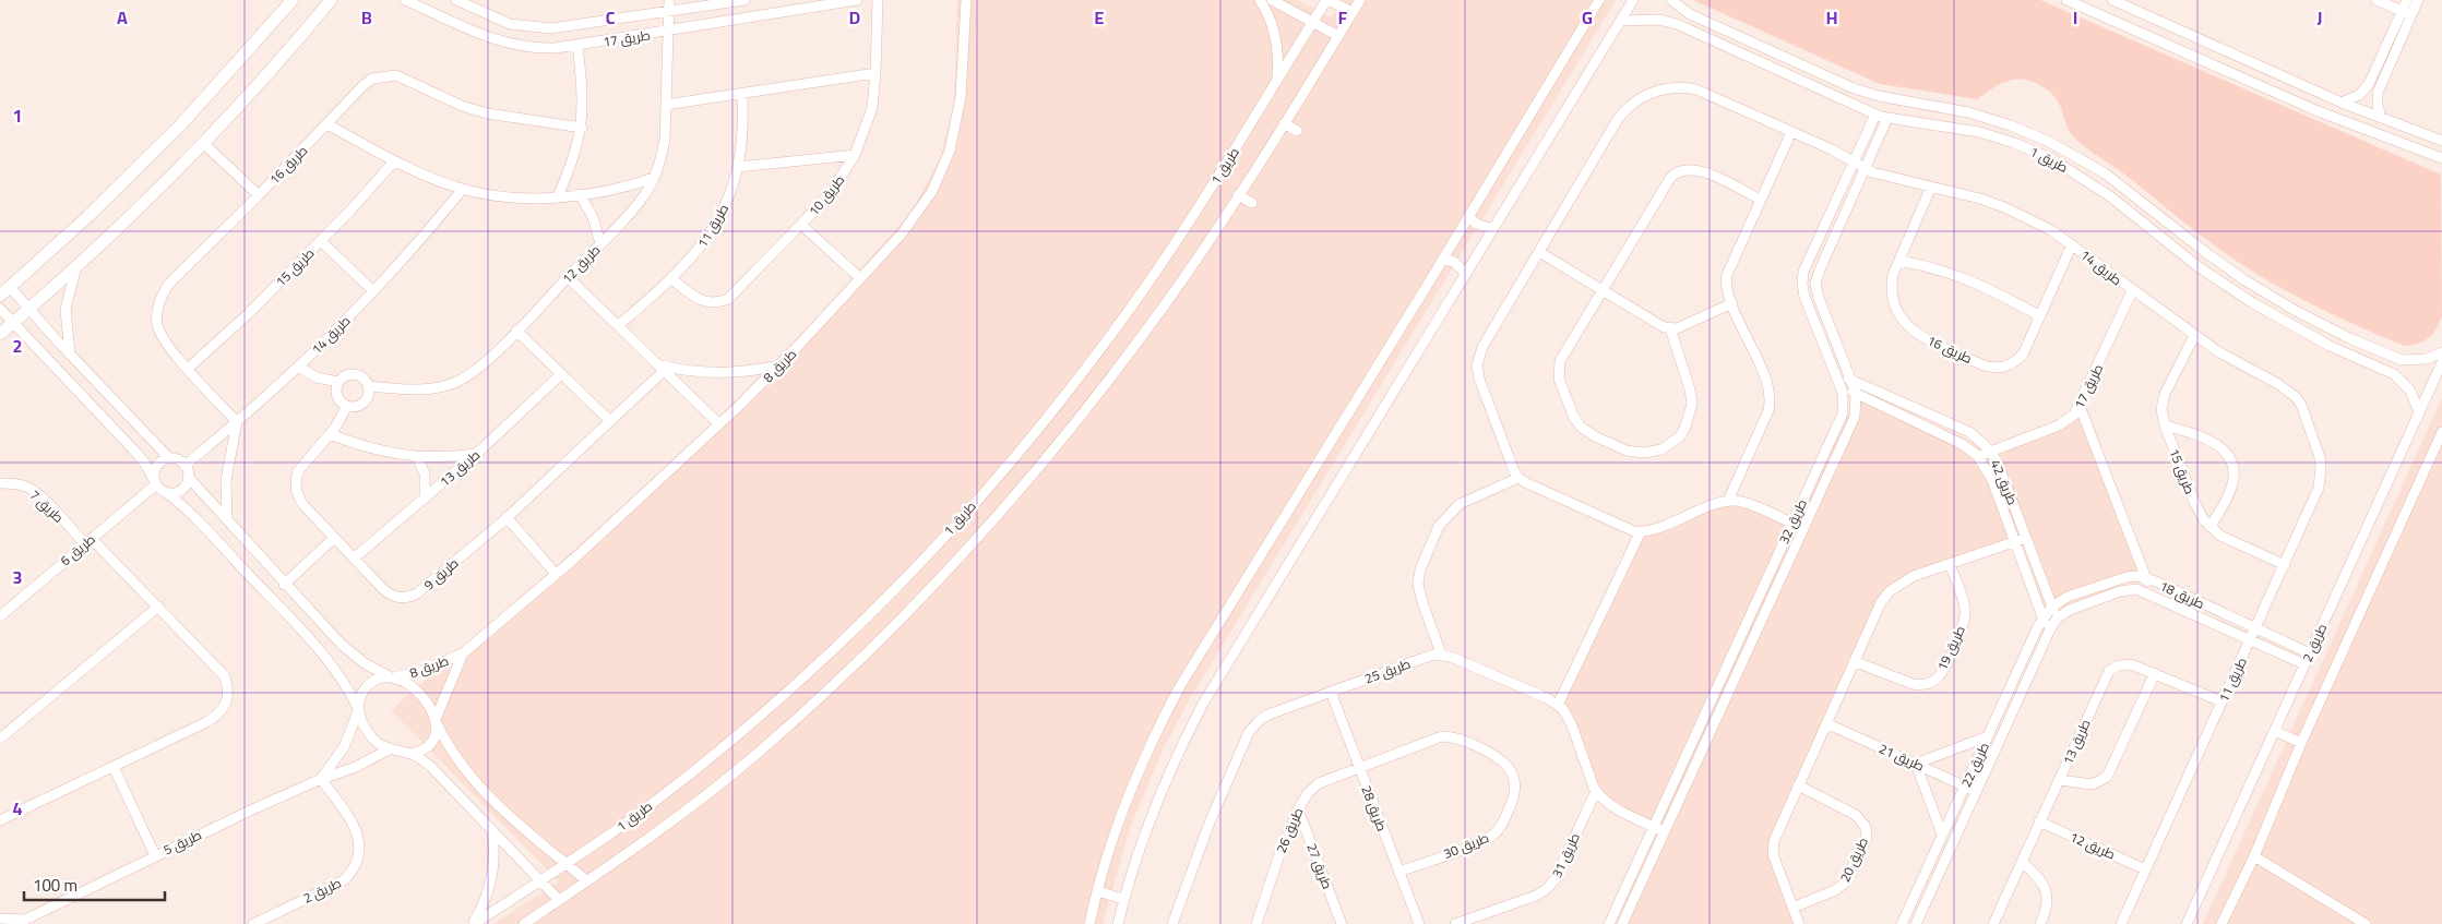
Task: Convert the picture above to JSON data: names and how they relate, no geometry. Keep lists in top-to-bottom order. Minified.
{"streets":{"street":["طريق 17","طريق 1","طريق 16","طريق 10","طريق 11","طريق 12","طريق 15","طريق 14","طريق 8","طريق 13","طريق 42","طريق 7","طريق 32","طريق 6","طريق 9","طريق 18","طريق 2","طريق 19","طريق 25","طريق 21","طريق 22","طريق 28","طريق 26","طريق 5","طريق 30","طريق 31","طريق 20","طريق 27"]},"crossings":[["طريق 17","طريق 12"],["طريق 17","طريق 14"],["طريق 17","طريق 42"],["طريق 1","طريق 32"],["طريق 1","طريق 2"],["طريق 16","طريق 15"],["طريق 16","طريق 14"],["طريق 10","طريق 11"],["طريق 11","طريق 12"],["طريق 11","طريق 15"],["طريق 11","طريق 14"],["طريق 11","طريق 13"],["طريق 11","طريق 18"],["طريق 12","طريق 13"],["طريق 12","طريق 9"],["طريق 15","طريق 14"],["طريق 14","طريق 32"],["طريق 14","طريق 6"],["طريق 8","طريق 5"],["طريق 13","طريق 9"],["طريق 42","طريق 32"],["طريق 42","طريق 18"],["طريق 42","طريق 22"],["طريق 7","طريق 6"],["طريق 18","طريق 2"],["طريق 18","طريق 22"],["طريق 2","طريق 5"],["طريق 25","طريق 28"],["طريق 21","طريق 22"],["طريق 28","طريق 26"],["طريق 28","طريق 30"],["طريق 26","طريق 30"],["طريق 26","طريق 27"]],"scale_bar":"100 m","grid":{"columns":["A","B","C","D","E","F","G","H","I","J"],"rows":["1","2","3","4"]}}
